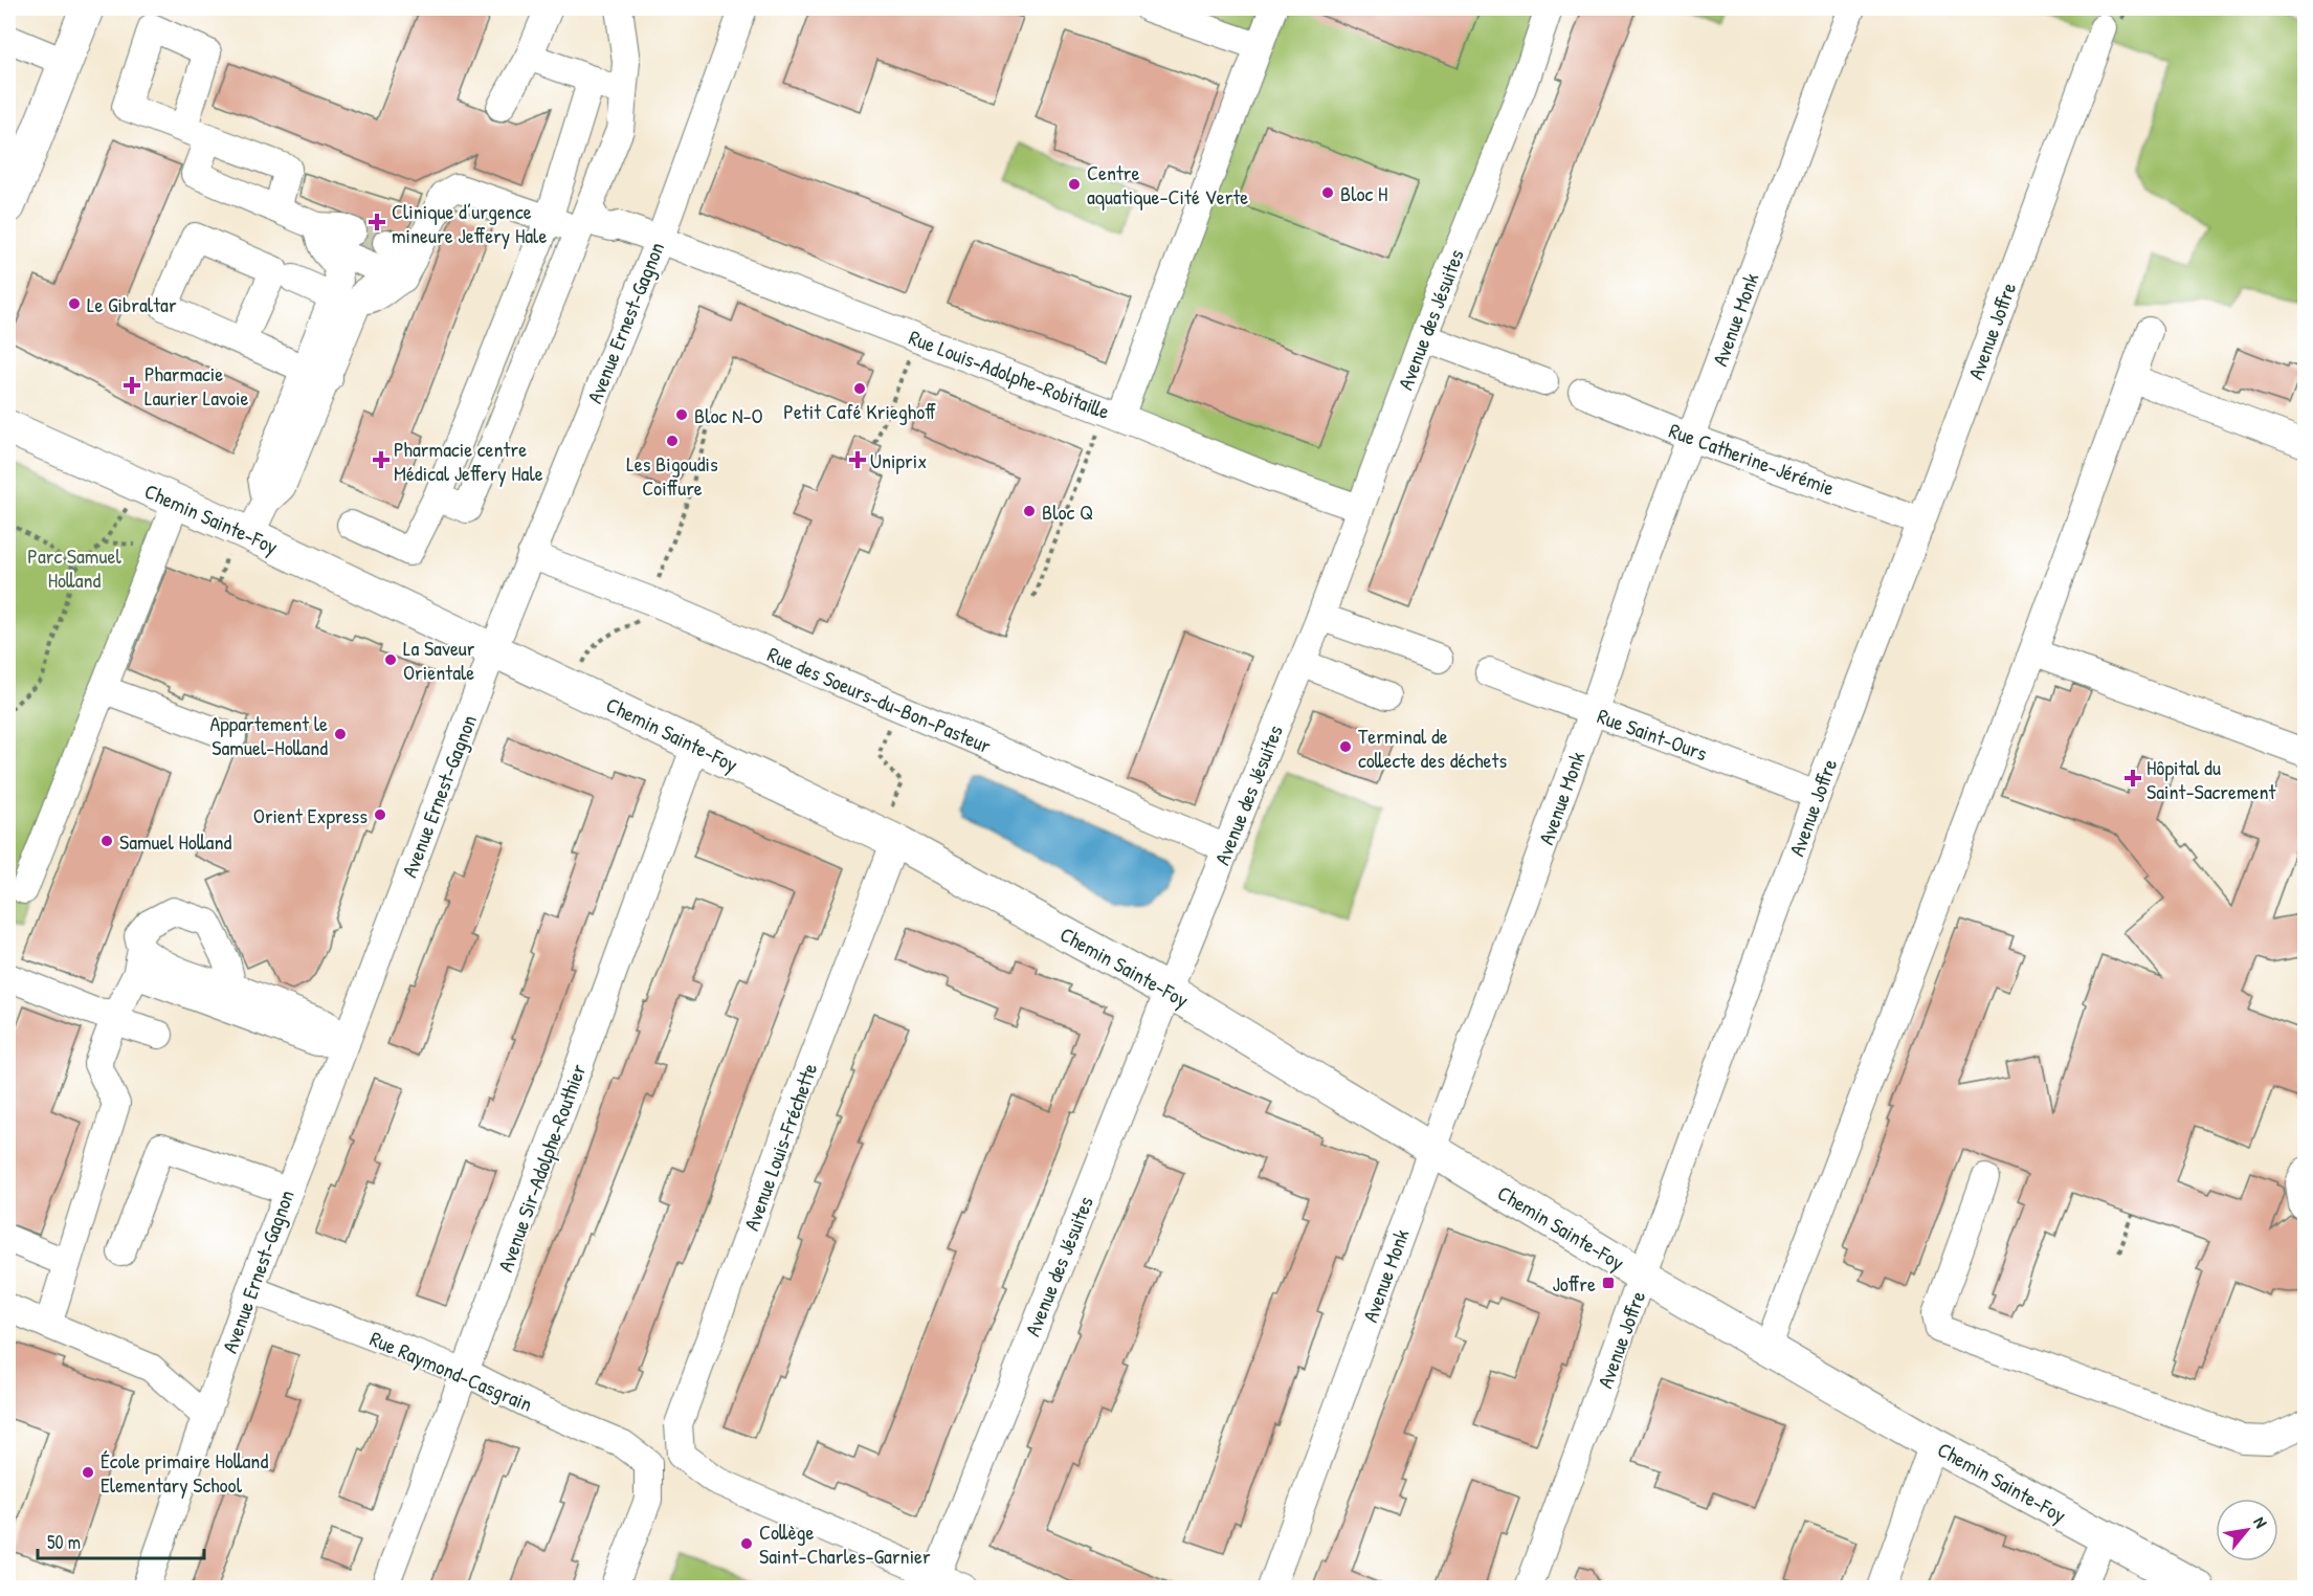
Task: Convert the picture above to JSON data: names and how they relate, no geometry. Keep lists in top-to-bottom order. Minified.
{"streets":{"main road":["Chemin Sainte-Foy"],"street":["Avenue des Jésuites","Avenue Monk","Avenue Ernest-Gagnon","Avenue Joffre","Rue Louis-Adolphe-Robitaille","Rue Catherine-Jérémie","Rue des Soeurs-du-Bon-Pasteur","Rue Saint-Ours","Avenue Louis-Fréchette","Avenue Sir-Adolphe-Routhier","Rue Raymond-Casgrain"]},"crossings":[["Avenue des Jésuites","Rue Louis-Adolphe-Robitaille"],["Avenue des Jésuites","Chemin Sainte-Foy"],["Avenue des Jésuites","Rue des Soeurs-du-Bon-Pasteur"],["Avenue des Jésuites","Avenue Louis-Fréchette"],["Avenue Monk","Rue Catherine-Jérémie"],["Avenue Monk","Chemin Sainte-Foy"],["Avenue Monk","Rue Saint-Ours"],["Avenue Ernest-Gagnon","Rue Louis-Adolphe-Robitaille"],["Avenue Ernest-Gagnon","Chemin Sainte-Foy"],["Avenue Ernest-Gagnon","Rue des Soeurs-du-Bon-Pasteur"],["Avenue Ernest-Gagnon","Rue Raymond-Casgrain"],["Avenue Joffre","Rue Catherine-Jérémie"],["Avenue Joffre","Chemin Sainte-Foy"],["Avenue Joffre","Rue Saint-Ours"],["Chemin Sainte-Foy","Avenue Louis-Fréchette"],["Chemin Sainte-Foy","Avenue Sir-Adolphe-Routhier"],["Avenue Sir-Adolphe-Routhier","Rue Raymond-Casgrain"]],"parks":["Parc Samuel Holland"],"places":{"other":["Centre aquatique-Cité Verte","Bloc H","Le Gibraltar","Petit Café Krieghoff","Bloc N-O","Les Bigoudis Coiffure","Bloc Q","La Saveur Orientale","Appartement le Samuel-Holland","Terminal de collecte des déchets","Orient Express","Samuel Holland","École primaire Holland Elementary School","Collège Saint-Charles-Garnier"],"health":["Clinique d’urgence mineure Jeffery Hale","Pharmacie Laurier Lavoie","Pharmacie centre Médical Jeffery Hale","Uniprix","Hôpital du Saint-Sacrement"],"transit":["Joffre"]},"scale_bar":"50 m","north":"top right"}
